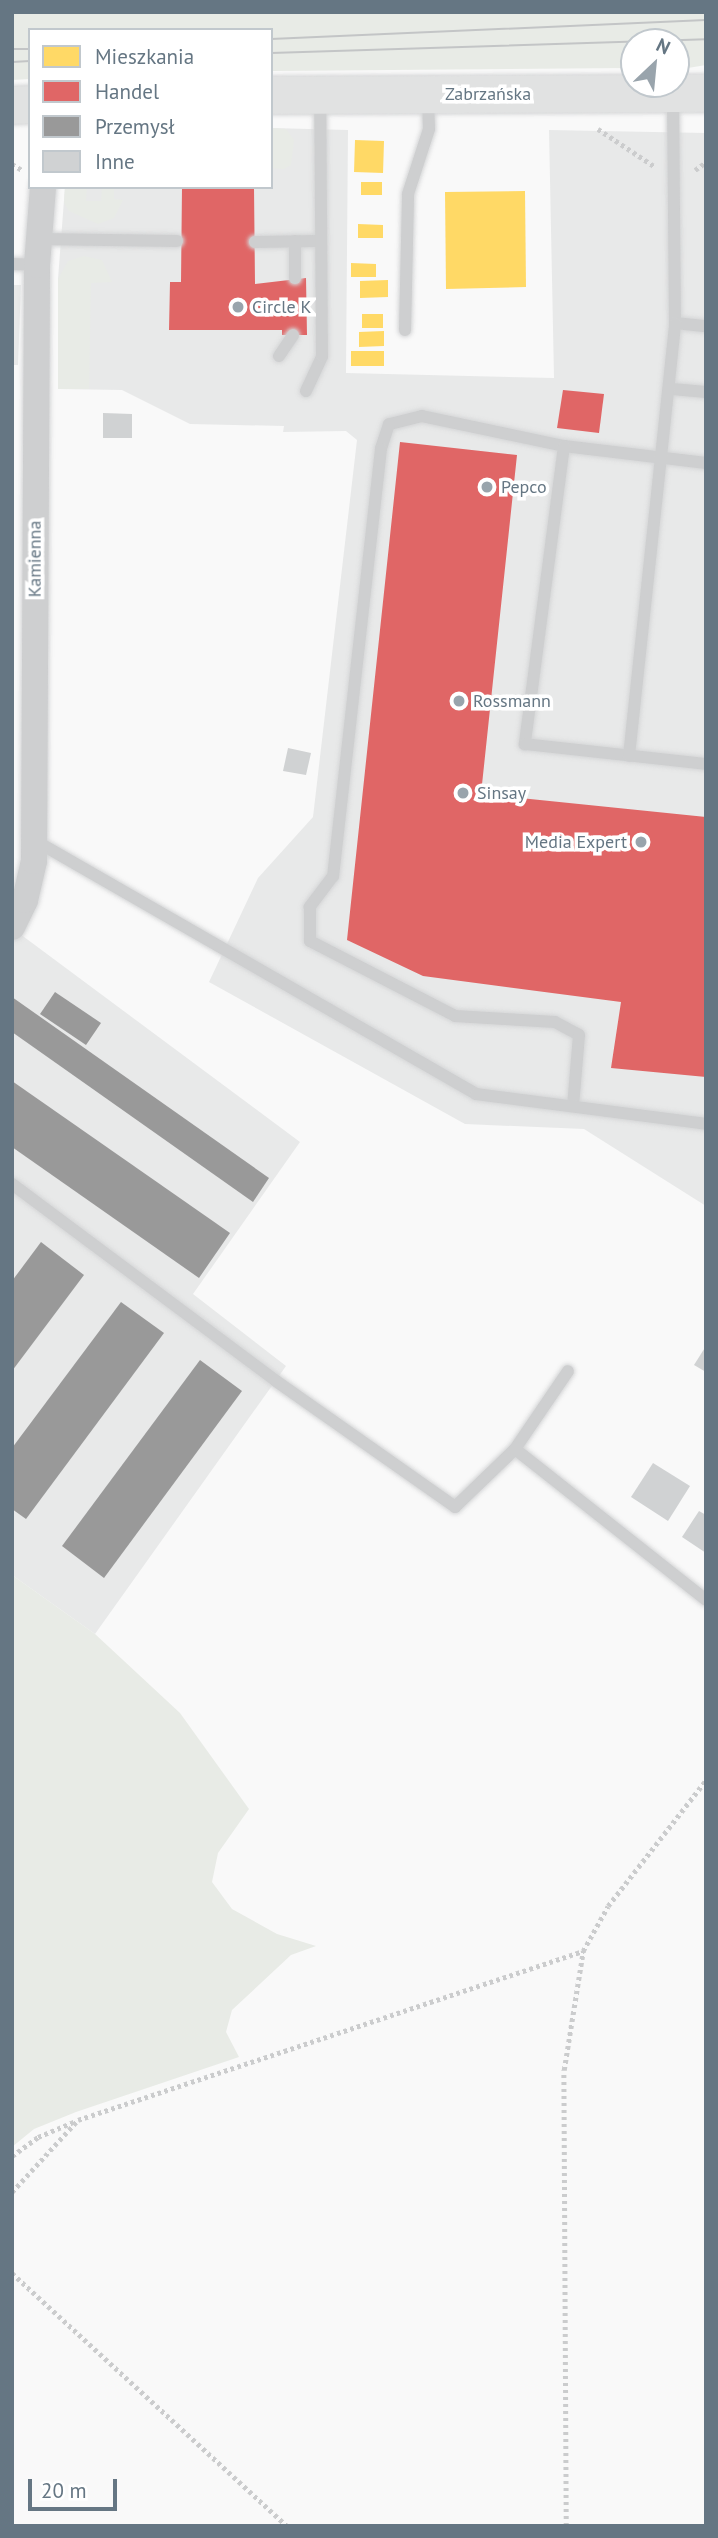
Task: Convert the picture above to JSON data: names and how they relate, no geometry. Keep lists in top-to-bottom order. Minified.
{"streets":{"main road":["Zabrzańska"],"street":["Kamienna"]},"places":["Circle K","Pepco","Rossmann","Sinsay","Media Expert"],"legend":["Mieszkania","Handel","Przemysł","Inne"],"scale_bar":"20 m","north":"top right"}
